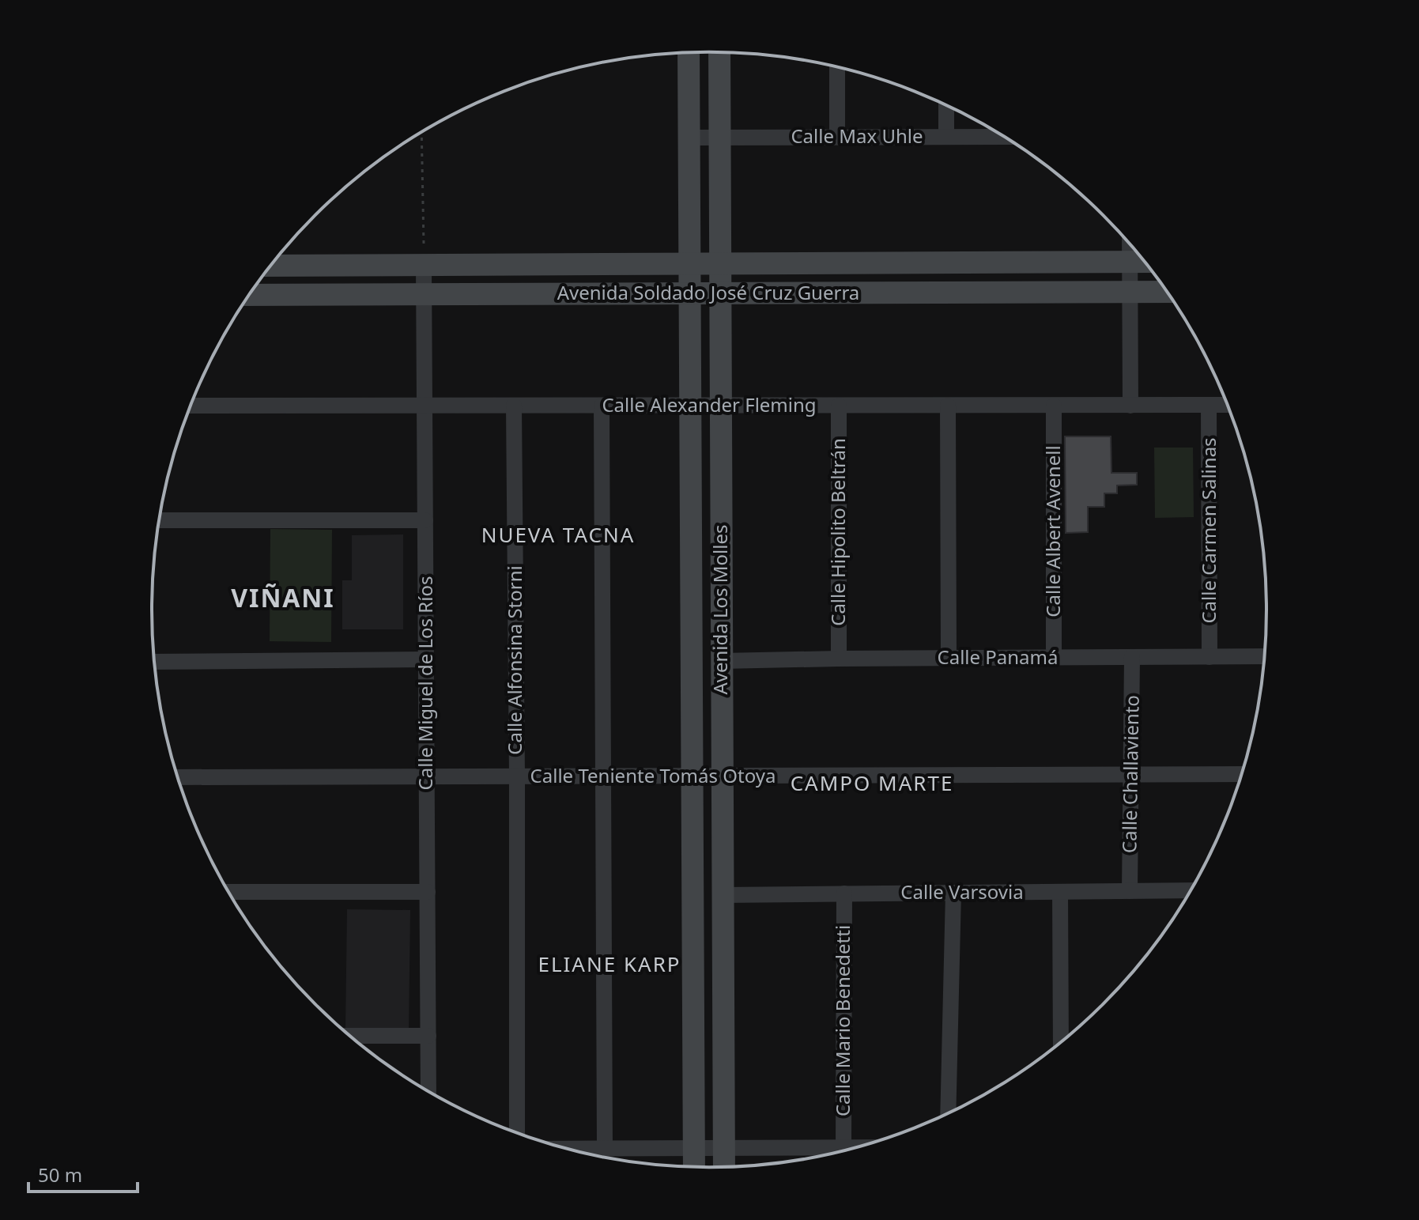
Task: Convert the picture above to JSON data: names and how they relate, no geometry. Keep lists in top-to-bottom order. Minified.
{"streets":{"street":["Calle Max Uhle","Avenida Soldado José Cruz Guerra","Calle Alexander Fleming","Calle Carmen Salinas","Calle Albert Avenell","Calle Hipolito Beltrán","Avenida Los Molles","Calle Panamá","Calle Alfonsina Storni","Calle Miguel de Los Ríos","Calle Challaviento","Calle Teniente Tomás Otoya","Calle Varsovia","Calle Mario Benedetti"]},"crossings":[["Calle Max Uhle","Avenida Los Molles"],["Avenida Soldado José Cruz Guerra","Avenida Los Molles"],["Avenida Soldado José Cruz Guerra","Calle Miguel de Los Ríos"],["Calle Alexander Fleming","Calle Carmen Salinas"],["Calle Alexander Fleming","Calle Albert Avenell"],["Calle Alexander Fleming","Calle Hipolito Beltrán"],["Calle Alexander Fleming","Avenida Los Molles"],["Calle Alexander Fleming","Calle Alfonsina Storni"],["Calle Alexander Fleming","Calle Miguel de Los Ríos"],["Calle Carmen Salinas","Calle Panamá"],["Calle Albert Avenell","Calle Panamá"],["Calle Hipolito Beltrán","Calle Panamá"],["Avenida Los Molles","Calle Panamá"],["Avenida Los Molles","Calle Teniente Tomás Otoya"],["Avenida Los Molles","Calle Varsovia"],["Calle Panamá","Calle Challaviento"],["Calle Alfonsina Storni","Calle Teniente Tomás Otoya"],["Calle Miguel de Los Ríos","Calle Teniente Tomás Otoya"],["Calle Challaviento","Calle Teniente Tomás Otoya"],["Calle Challaviento","Calle Varsovia"],["Calle Varsovia","Calle Mario Benedetti"]],"districts":["NUEVA TACNA","VIÑANI","CAMPO MARTE","ELIANE KARP"],"scale_bar":"50 m"}
